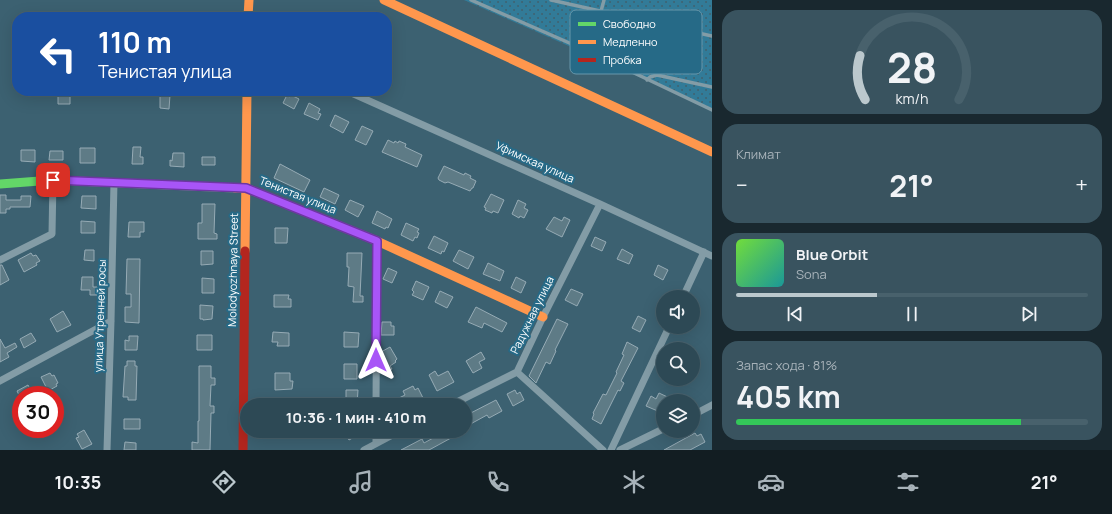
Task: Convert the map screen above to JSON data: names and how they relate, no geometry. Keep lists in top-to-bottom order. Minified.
{"streets":{"street":["Уфимская улица","Тенистая улица","Molodyozhnaya Street","Радужная улица","улица Утренней росы"]},"crossings":[["Уфимская улица","Радужная улица"],["Тенистая улица","Molodyozhnaya Street"],["Тенистая улица","Радужная улица"],["Тенистая улица","улица Утренней росы"]],"legend":["Свободно","Медленно","Пробка"],"page":{"turn":["110 m","Тенистая улица"],"tile":["Климат",["Запас хода · 81%","405 km"]],"heat":["−","21°","+"],"song":["Blue Orbit","Sona"],"limit":"30","trip":"10:36 · 1 мин · 410 m","tabs":["10:35","21°"],"gauge":["28","km/h"]}}
